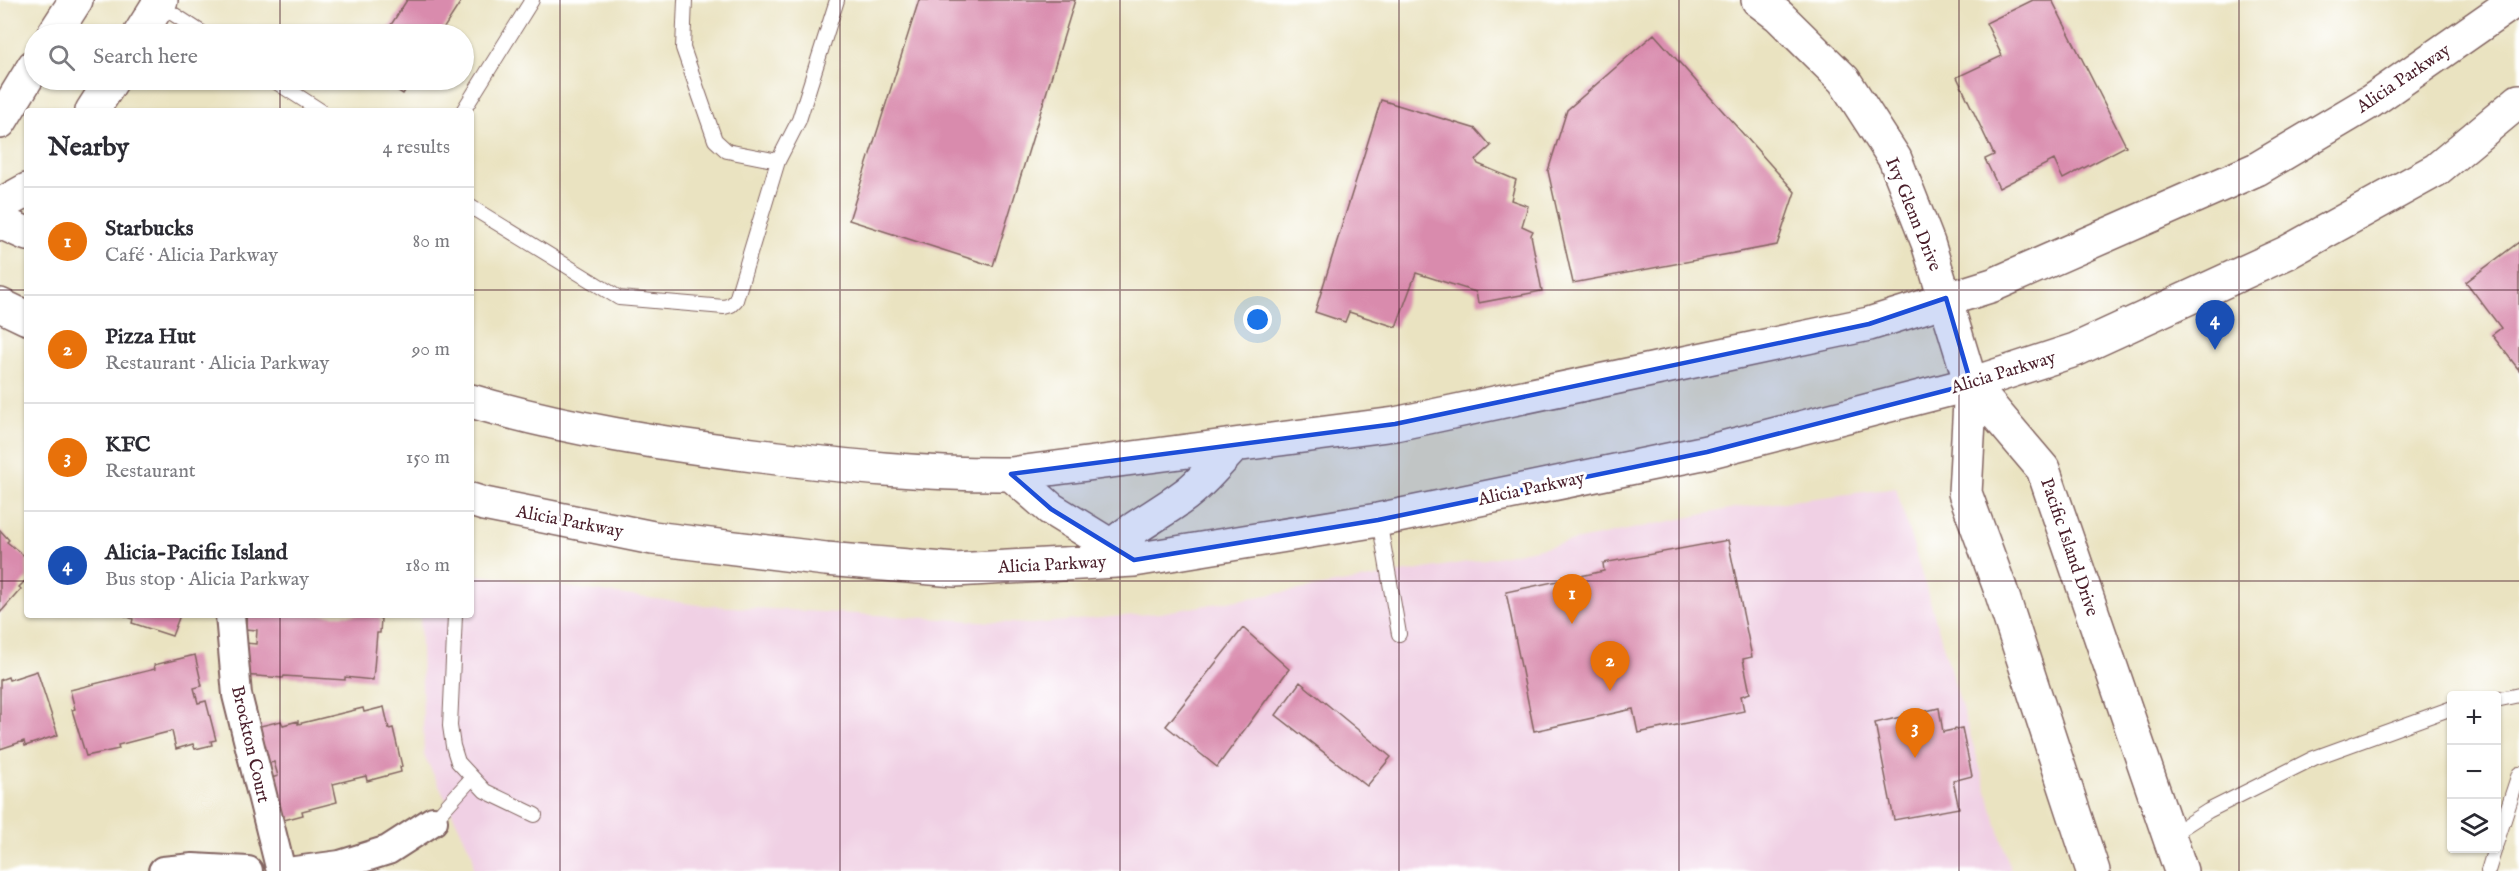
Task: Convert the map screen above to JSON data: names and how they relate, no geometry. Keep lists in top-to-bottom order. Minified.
{"streets":{"main road":["Alicia Parkway","Ivy Glenn Drive","Pacific Island Drive"],"street":["Brockton Court"]},"crossings":[["Alicia Parkway","Ivy Glenn Drive"],["Alicia Parkway","Pacific Island Drive"],["Ivy Glenn Drive","Pacific Island Drive"]],"page":{"search":"Search here","heading":["Nearby","4 results"],"list":[{"mark":"1","name":"Starbucks","note":"Café · Alicia Parkway","value":"80 m"},{"mark":"2","name":"Pizza Hut","note":"Restaurant · Alicia Parkway","value":"90 m"},{"mark":"3","name":"KFC","note":"Restaurant","value":"150 m"},{"mark":"4","name":"Alicia-Pacific Island","note":"Bus stop · Alicia Parkway","value":"180 m"}],"pins":["4","1","2","3"],"map_buttons":["+","−"]}}
